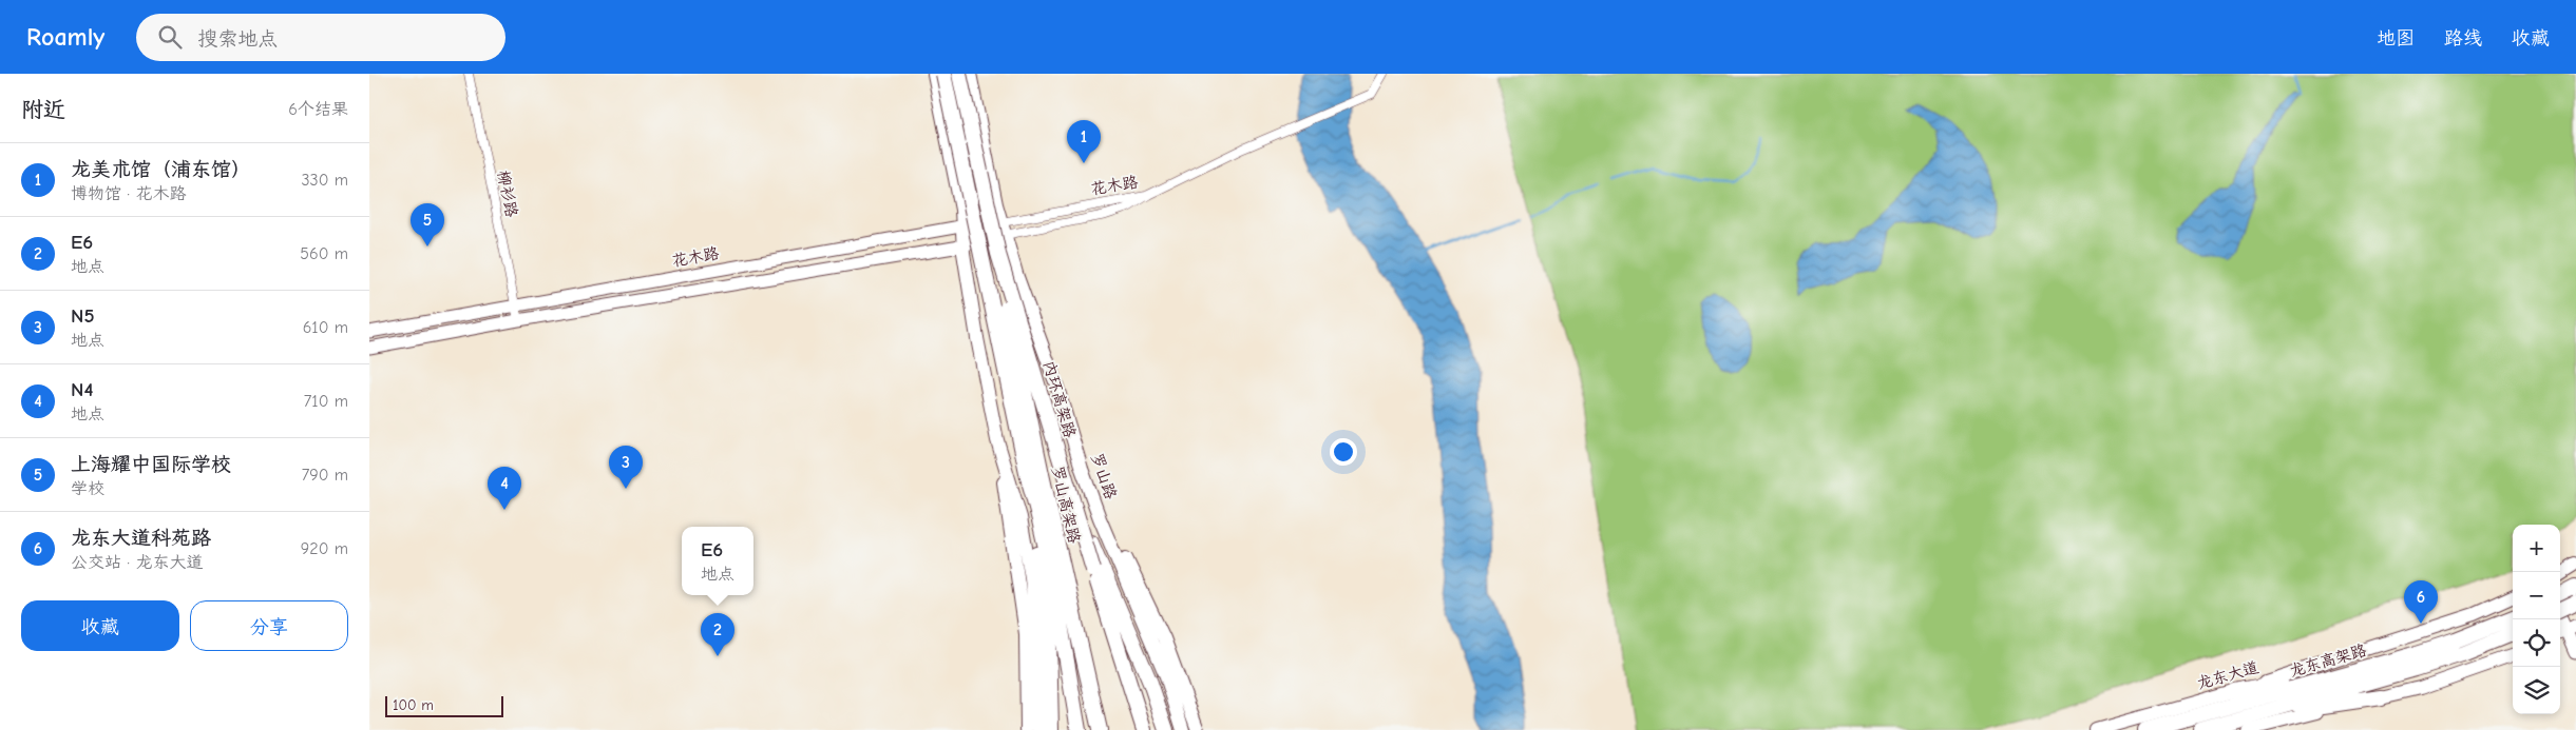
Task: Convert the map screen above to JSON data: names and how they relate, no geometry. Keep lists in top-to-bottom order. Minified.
{"streets":{"highway":["内环高架路","罗山高架路","龙东高架路"],"main road":["花木路","罗山路","龙东大道"],"street":["柳衫路"]},"crossings":[["花木路","柳衫路"],["花木路","罗山路"],["内环高架路","罗山高架路"]],"scale_bar":"100 m","page":{"header":"Roamly","search":"搜索地点","nav":["地图","路线","收藏"],"heading":["附近","6个结果"],"pins":["1","5","3","4","6","2"],"list":[{"mark":"1","name":"龙美术馆（浦东馆）","note":"博物馆 · 花木路","value":"330 m"},{"mark":"2","name":"E6","note":"地点","value":"560 m"},{"mark":"3","name":"N5","note":"地点","value":"610 m"},{"mark":"4","name":"N4","note":"地点","value":"710 m"},{"mark":"5","name":"上海耀中国际学校","note":"学校","value":"790 m"},{"mark":"6","name":"龙东大道科苑路","note":"公交站 · 龙东大道","value":"920 m"}],"map_buttons":["+","−"],"popup":["E6","地点"],"buttons":["收藏","分享"],"scale":"100 m"}}
